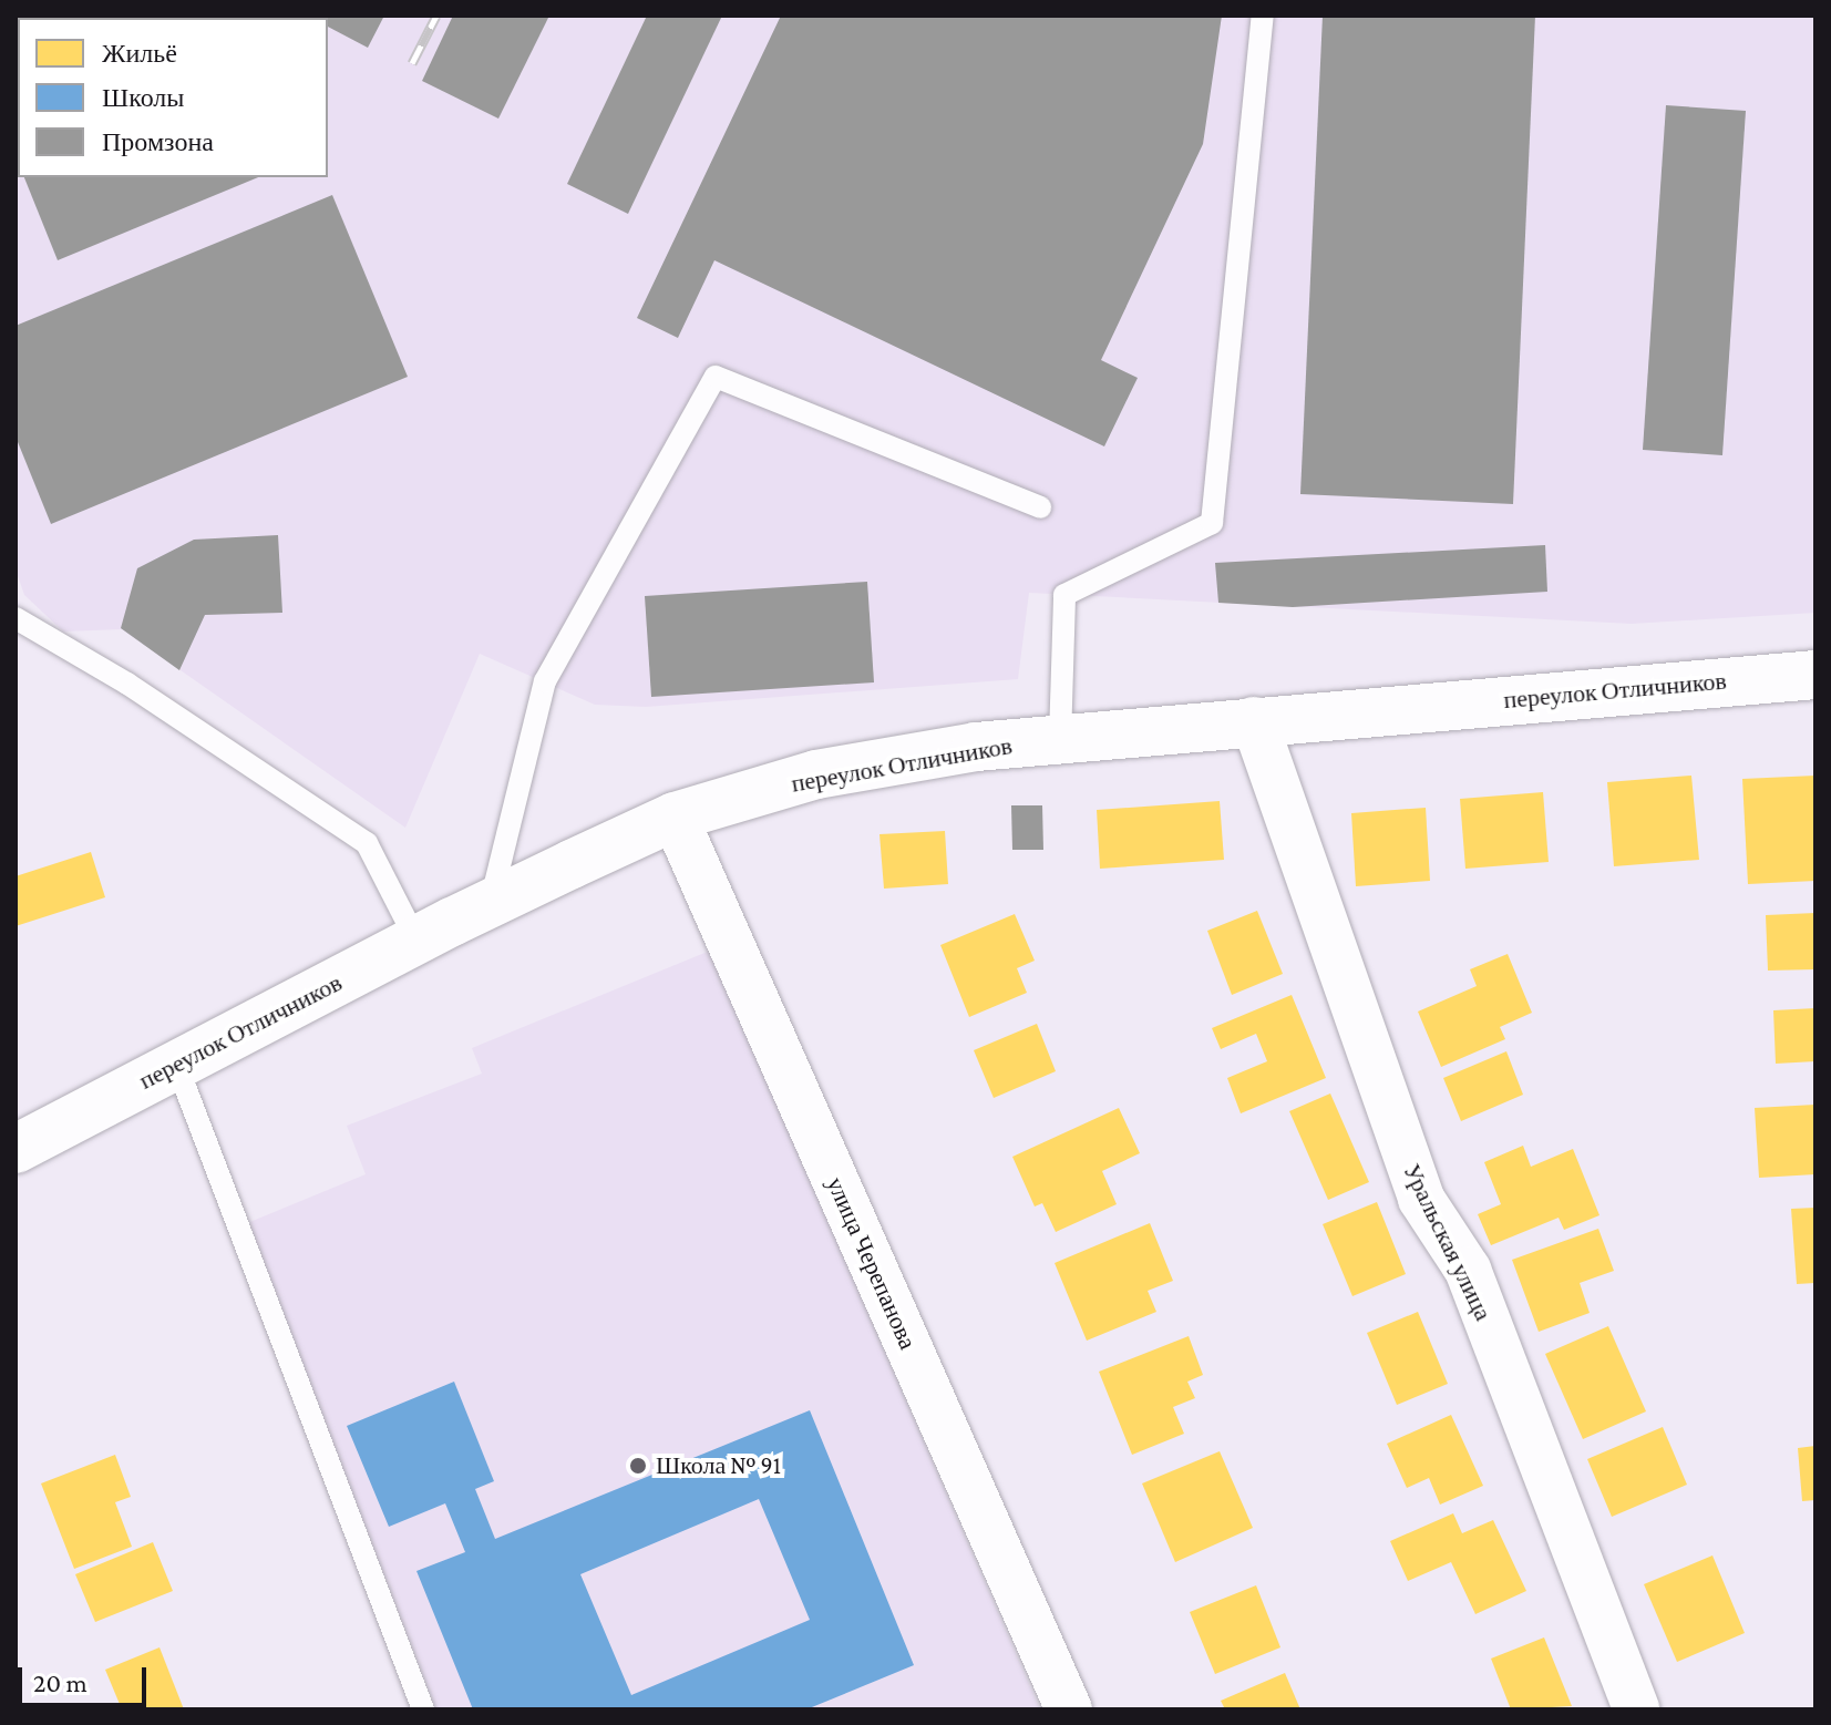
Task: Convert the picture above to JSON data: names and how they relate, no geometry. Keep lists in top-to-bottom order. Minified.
{"streets":{"main road":["переулок Отличников"],"street":["Уральская улица","улица Черепанова"]},"crossings":[["переулок Отличников","Уральская улица"],["переулок Отличников","улица Черепанова"]],"places":["Школа № 91"],"legend":["Жильё","Школы","Промзона"],"scale_bar":"20 m"}
